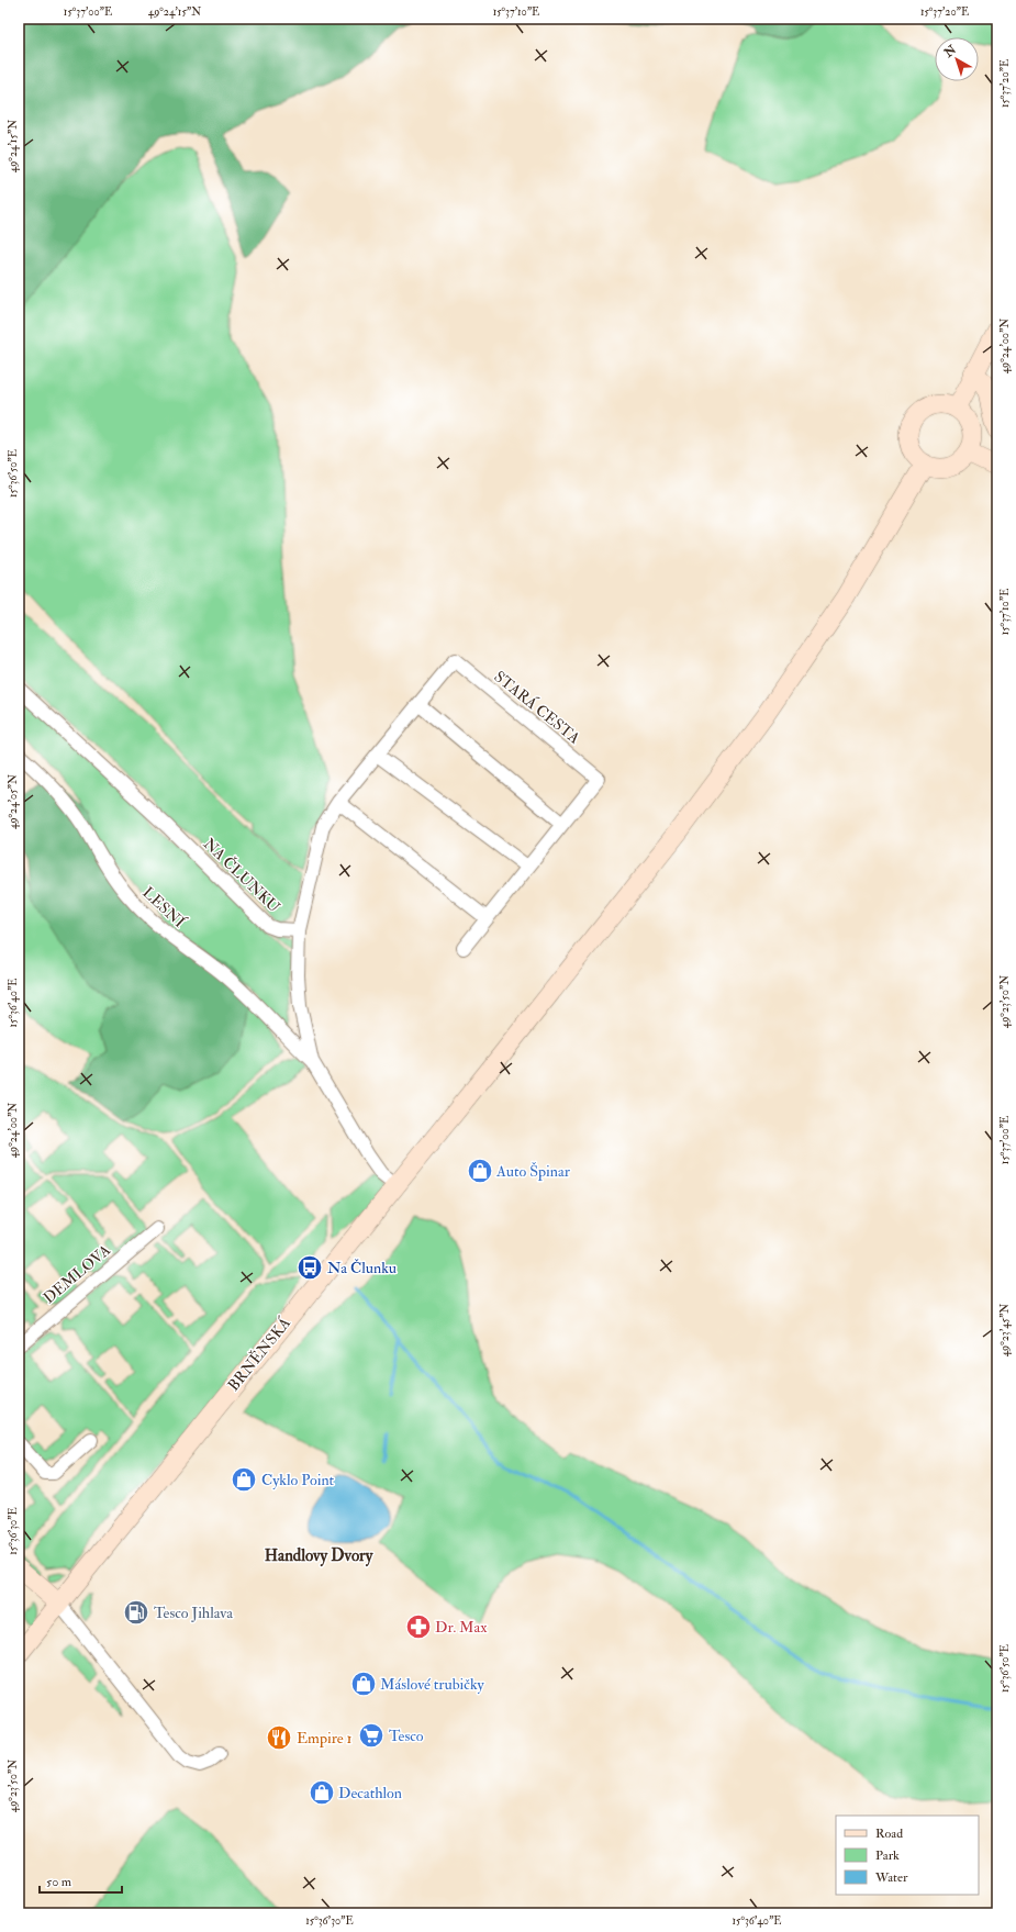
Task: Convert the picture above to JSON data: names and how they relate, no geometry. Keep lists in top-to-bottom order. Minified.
{"streets":{"main road":["BRNĚNSKÁ"],"street":["STARÁ CESTA","NA ČLUNKU","LESNÍ","DEMLOVA"]},"crossings":[["STARÁ CESTA","NA ČLUNKU"]],"districts":["Handlovy Dvory"],"places":{"shop":["Auto Špinar","Cyklo Point","Máslové trubičky","Decathlon"],"bus stop":["Na Člunku"],"fuel station":["Tesco Jihlava"],"pharmacy":["Dr. Max"],"supermarket":["Tesco"],"restaurant":["Empire 1"]},"legend":["Road","Park","Water"],"scale_bar":"50 m","north":"top left","coordinates":["15°37'00\"E","49°24'15\"N","15°37'10\"E","15°37'20\"E","49°24'00\"N","15°36'50\"E","49°24'05\"N","49°23'50\"N","15°36'40\"E","49°23'45\"N","15°36'30\"E"]}
